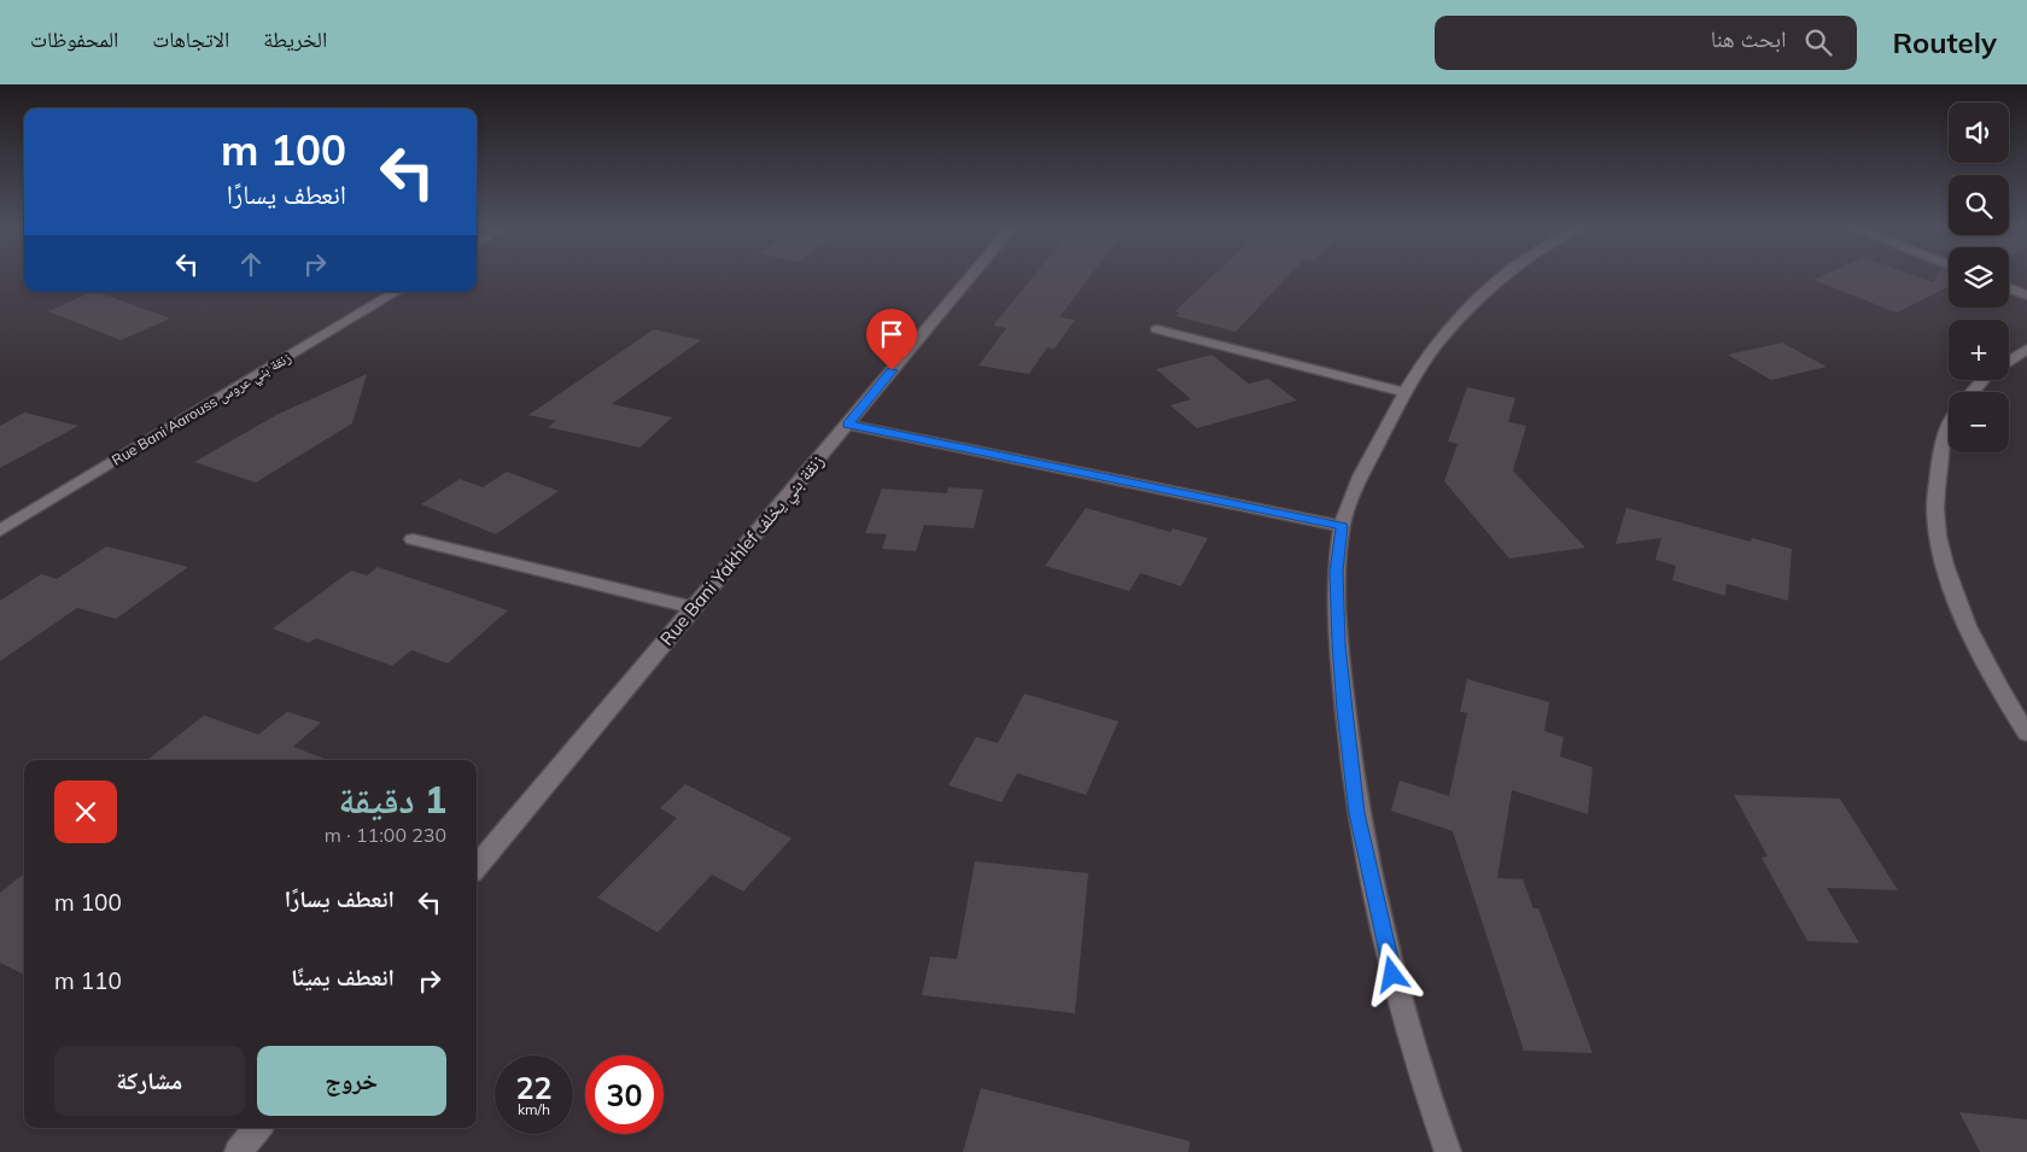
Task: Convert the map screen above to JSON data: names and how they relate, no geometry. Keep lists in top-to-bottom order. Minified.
{"streets":{"street":["Rue Bani Aarouss زنقة بني عروس","Rue Bani Yakhlef زنقة بني يخلف"]},"page":{"header":"Routely","search":"ابحث هنا","nav":["الخريطة","الاتجاهات","المحفوظات"],"map_buttons":["+","−"],"turn":["100 m","انعطف يسارًا"],"heading":["1 دقيقة","230 m · 11:00"],"list":[{"name":"انعطف يسارًا","value":"100 m"},{"name":"انعطف يمينًا","value":"110 m"}],"buttons":["خروج","مشاركة"],"speed":"22 km/h","limit":"30"}}
